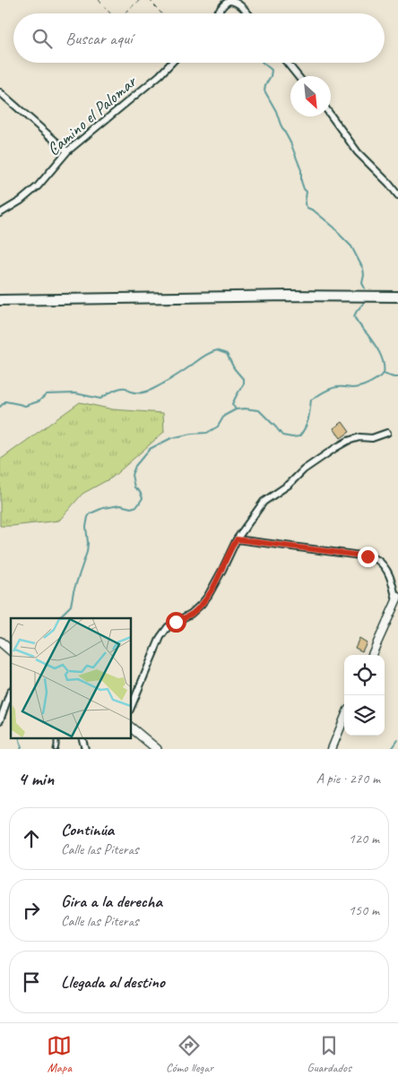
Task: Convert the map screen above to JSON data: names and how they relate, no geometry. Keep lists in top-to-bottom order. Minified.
{"streets":{"street":["Camino el Palomar"]},"north":"bottom right","page":{"search":"Buscar aquí","heading":["4 min","A pie · 270 m"],"list":[["Continúa","Calle las Piteras","120 m"],["Gira a la derecha","Calle las Piteras","150 m"],"Llegada al destino"],"nav":["Mapa","Cómo llegar","Guardados"]}}
